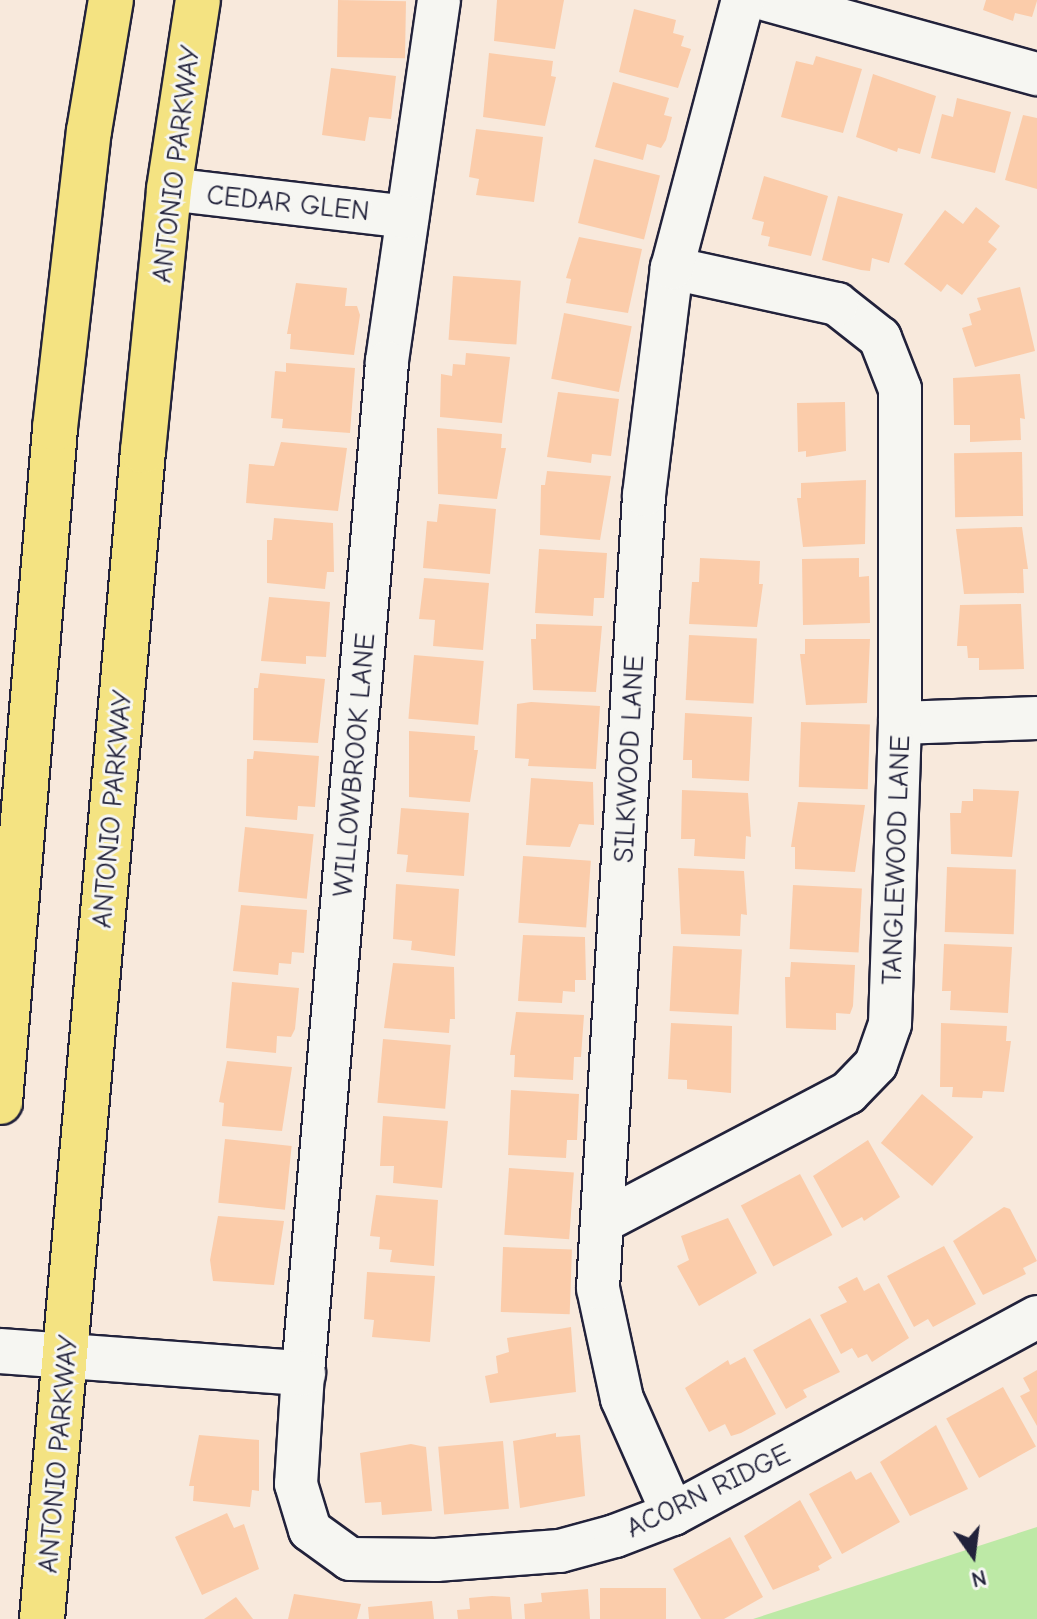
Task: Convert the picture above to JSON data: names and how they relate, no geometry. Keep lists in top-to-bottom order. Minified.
{"streets":{"main road":["ANTONIO PARKWAY"],"street":["CEDAR GLEN","SILKWOOD LANE","WILLOWBROOK LANE","TANGLEWOOD LANE","ACORN RIDGE"]},"crossings":[["ANTONIO PARKWAY","CEDAR GLEN"],["CEDAR GLEN","WILLOWBROOK LANE"],["SILKWOOD LANE","TANGLEWOOD LANE"],["SILKWOOD LANE","ACORN RIDGE"],["WILLOWBROOK LANE","ACORN RIDGE"]],"north":"bottom"}
